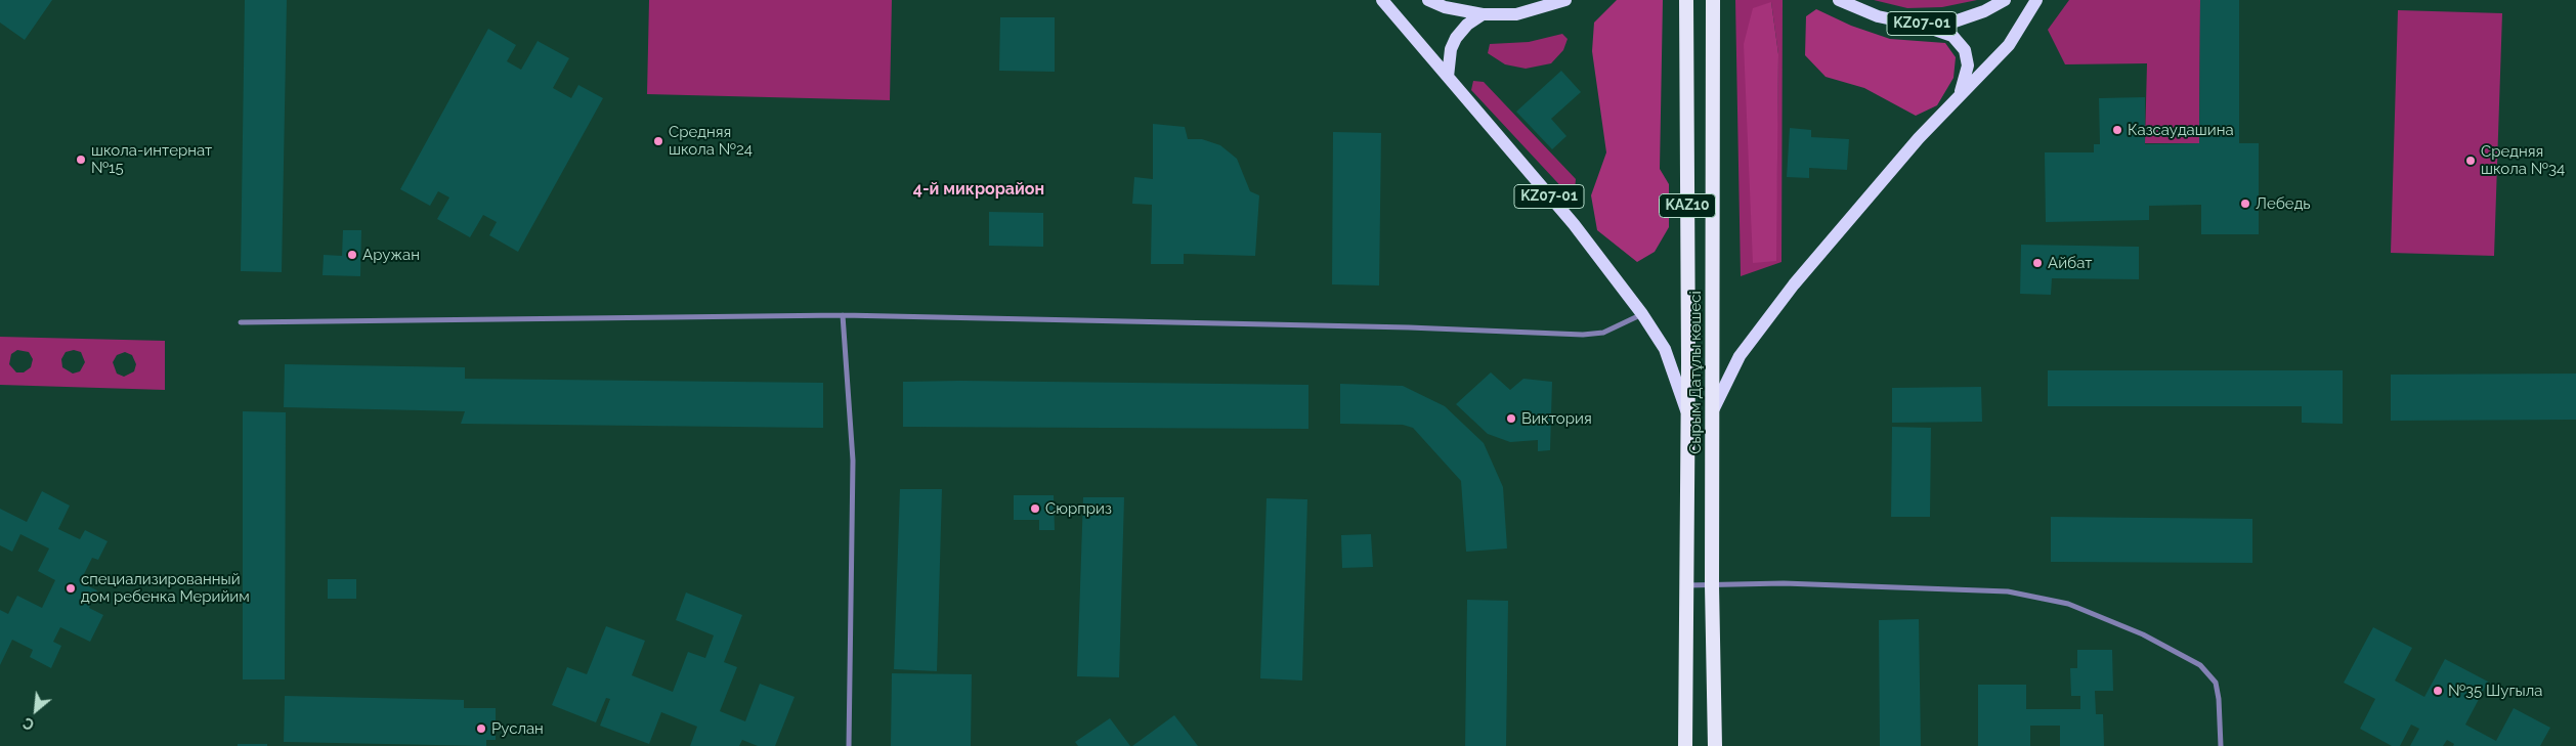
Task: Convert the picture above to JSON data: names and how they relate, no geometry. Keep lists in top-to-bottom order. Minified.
{"streets":{"highway":["KAZ10","Сырым Датұлы көшесі"],"main road":["KZ07-01"]},"crossings":[["KZ07-01","Сырым Датұлы көшесі"]],"districts":["4-й микрорайон"],"places":["Казсаудашина","Средняя школа №24","школа-интернат №15","Средняя школа №34","Лебедь","Аружан","Айбат","Виктория","Сюрприз","специализированный дом ребенка Мерийим","№35 Шугыла","Руслан"],"north":"bottom left"}
